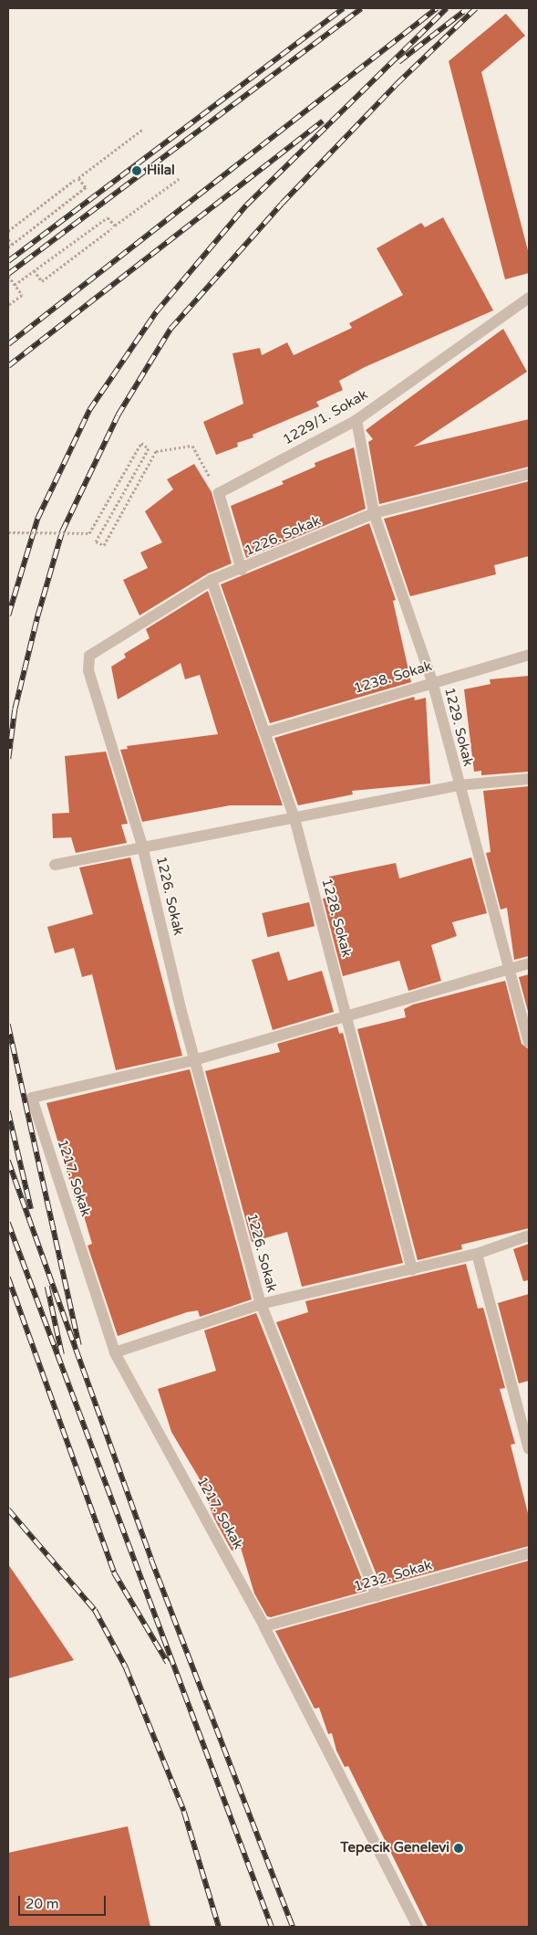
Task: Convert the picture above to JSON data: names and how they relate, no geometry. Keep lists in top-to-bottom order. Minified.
{"streets":{"street":["1229/1. Sokak","1226. Sokak","1238. Sokak","1229. Sokak","1228. Sokak","1217. Sokak","1232. Sokak"]},"crossings":[["1229/1. Sokak","1229. Sokak"],["1226. Sokak","1229. Sokak"],["1226. Sokak","1228. Sokak"],["1226. Sokak","1217. Sokak"],["1226. Sokak","1232. Sokak"],["1238. Sokak","1229. Sokak"],["1238. Sokak","1228. Sokak"],["1217. Sokak","1232. Sokak"]],"places":["Hilal","Tepecik Genelevi"],"scale_bar":"20 m"}
